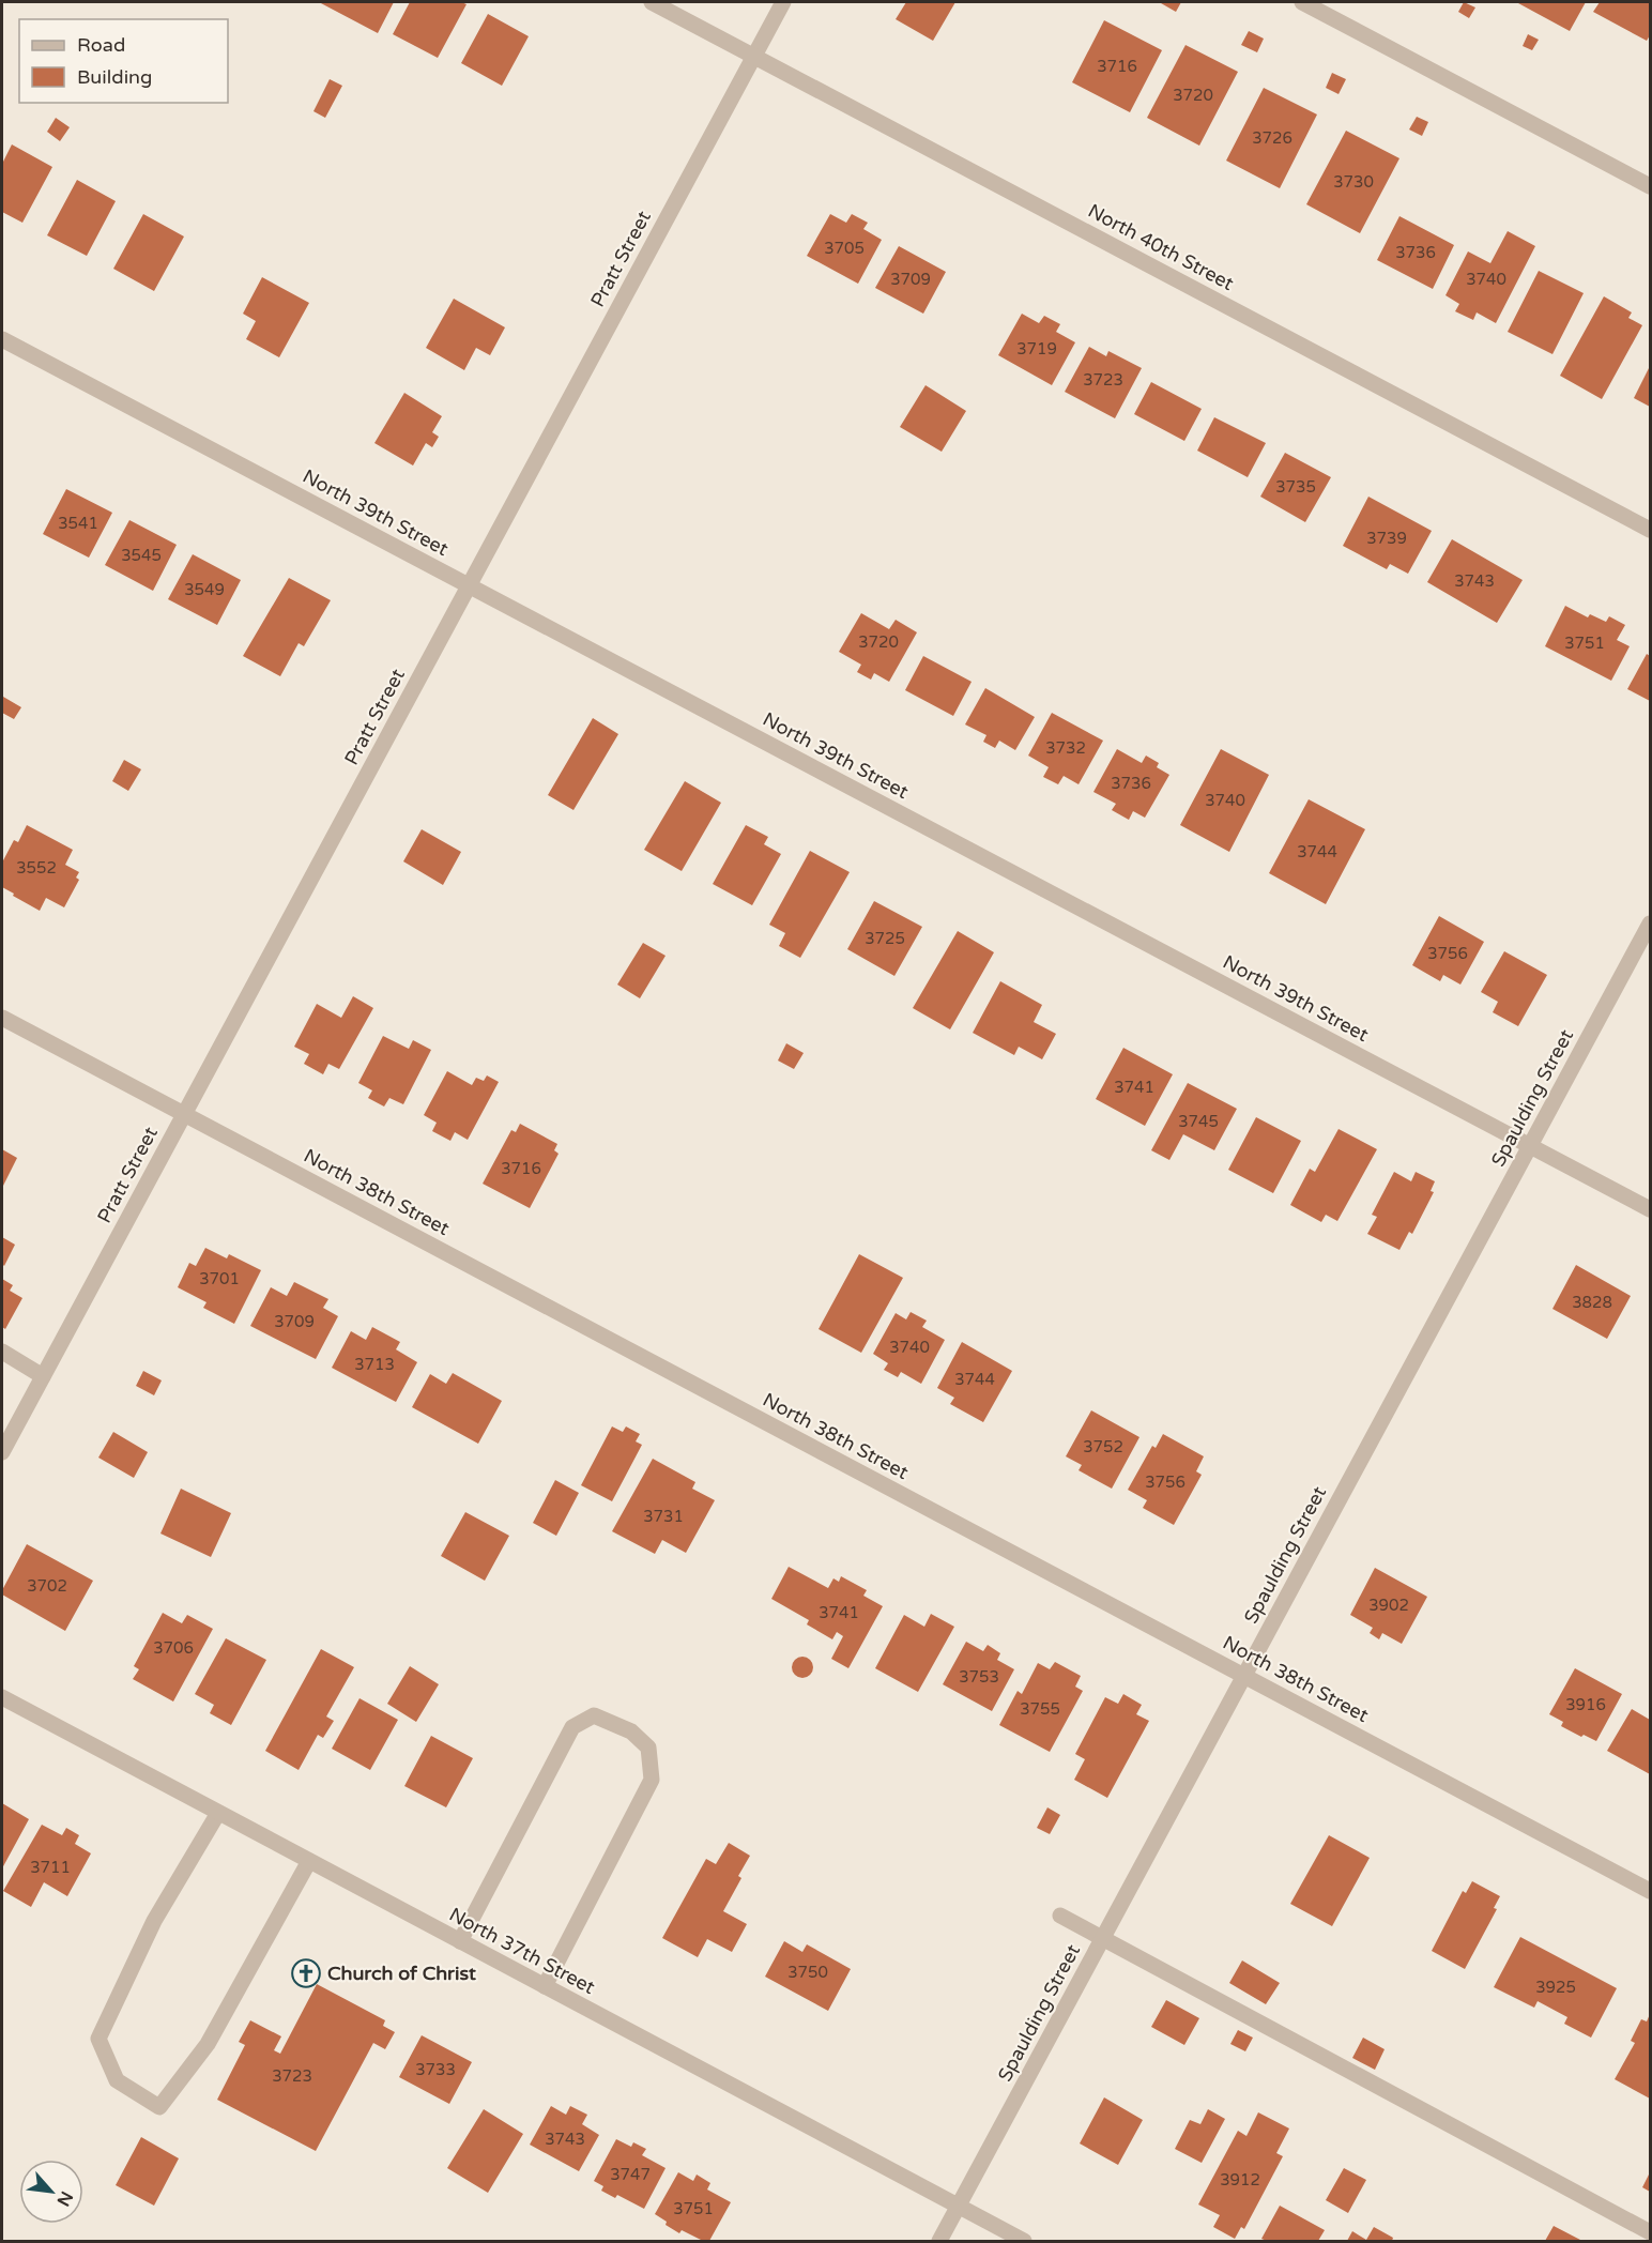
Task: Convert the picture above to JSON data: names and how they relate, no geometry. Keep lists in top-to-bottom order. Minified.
{"streets":{"street":["North 40th Street","Pratt Street","North 39th Street","Spaulding Street","North 38th Street","North 37th Street"]},"crossings":[["North 40th Street","Pratt Street"],["Pratt Street","North 39th Street"],["Pratt Street","North 38th Street"],["North 39th Street","Spaulding Street"],["Spaulding Street","North 38th Street"],["Spaulding Street","North 37th Street"]],"places":{"church":["Church of Christ"]},"house_numbers":["3716","3720","3726","3730","3705","3736","3709","3740","3719","3723","3735","3541","3739","3545","3743","3549","3720","3751","3732","3736","3740","3744","3552","3725","3756","3741","3745","3716","3701","3828","3709","3740","3713","3744","3752","3756","3731","3702","3902","3741","3706","3753","3916","3755","3711","3750","3925","3733","3723","3743","3747","3912","3751"],"legend":["Road","Building"],"north":"bottom right"}
